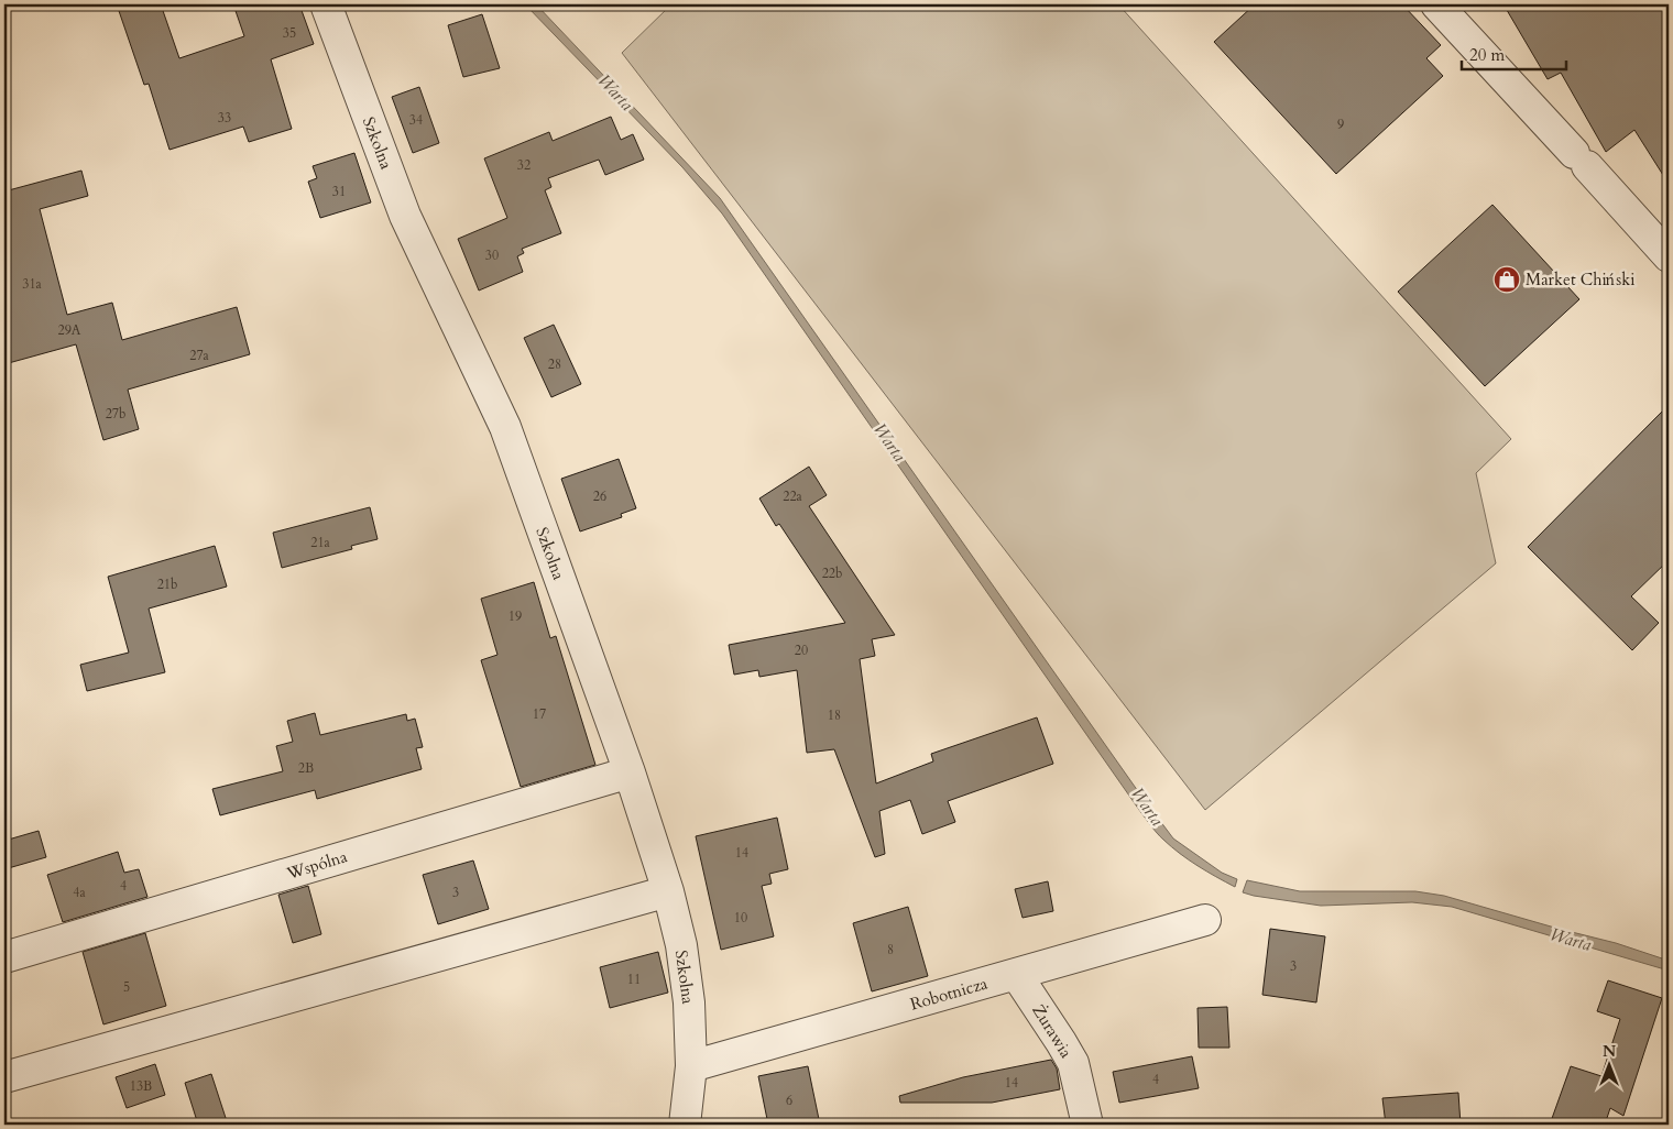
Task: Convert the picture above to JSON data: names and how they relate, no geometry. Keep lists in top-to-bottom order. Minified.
{"streets":{"street":["Szkolna","Wspólna","Robotnicza","Żurawia"]},"crossings":[["Szkolna","Wspólna"],["Szkolna","Robotnicza"],["Robotnicza","Żurawia"]],"water":["Warta"],"places":{"shop":["Market Chiński"]},"house_numbers":["35","33","34","9","32","31","30","31a","29A","27a","28","27b","26","22a","21a","22b","21b","19","20","17","18","2B","14","4","4a","3","10","8","3","11","5","4","14","13B","6"],"scale_bar":"20 m","north":"top"}
